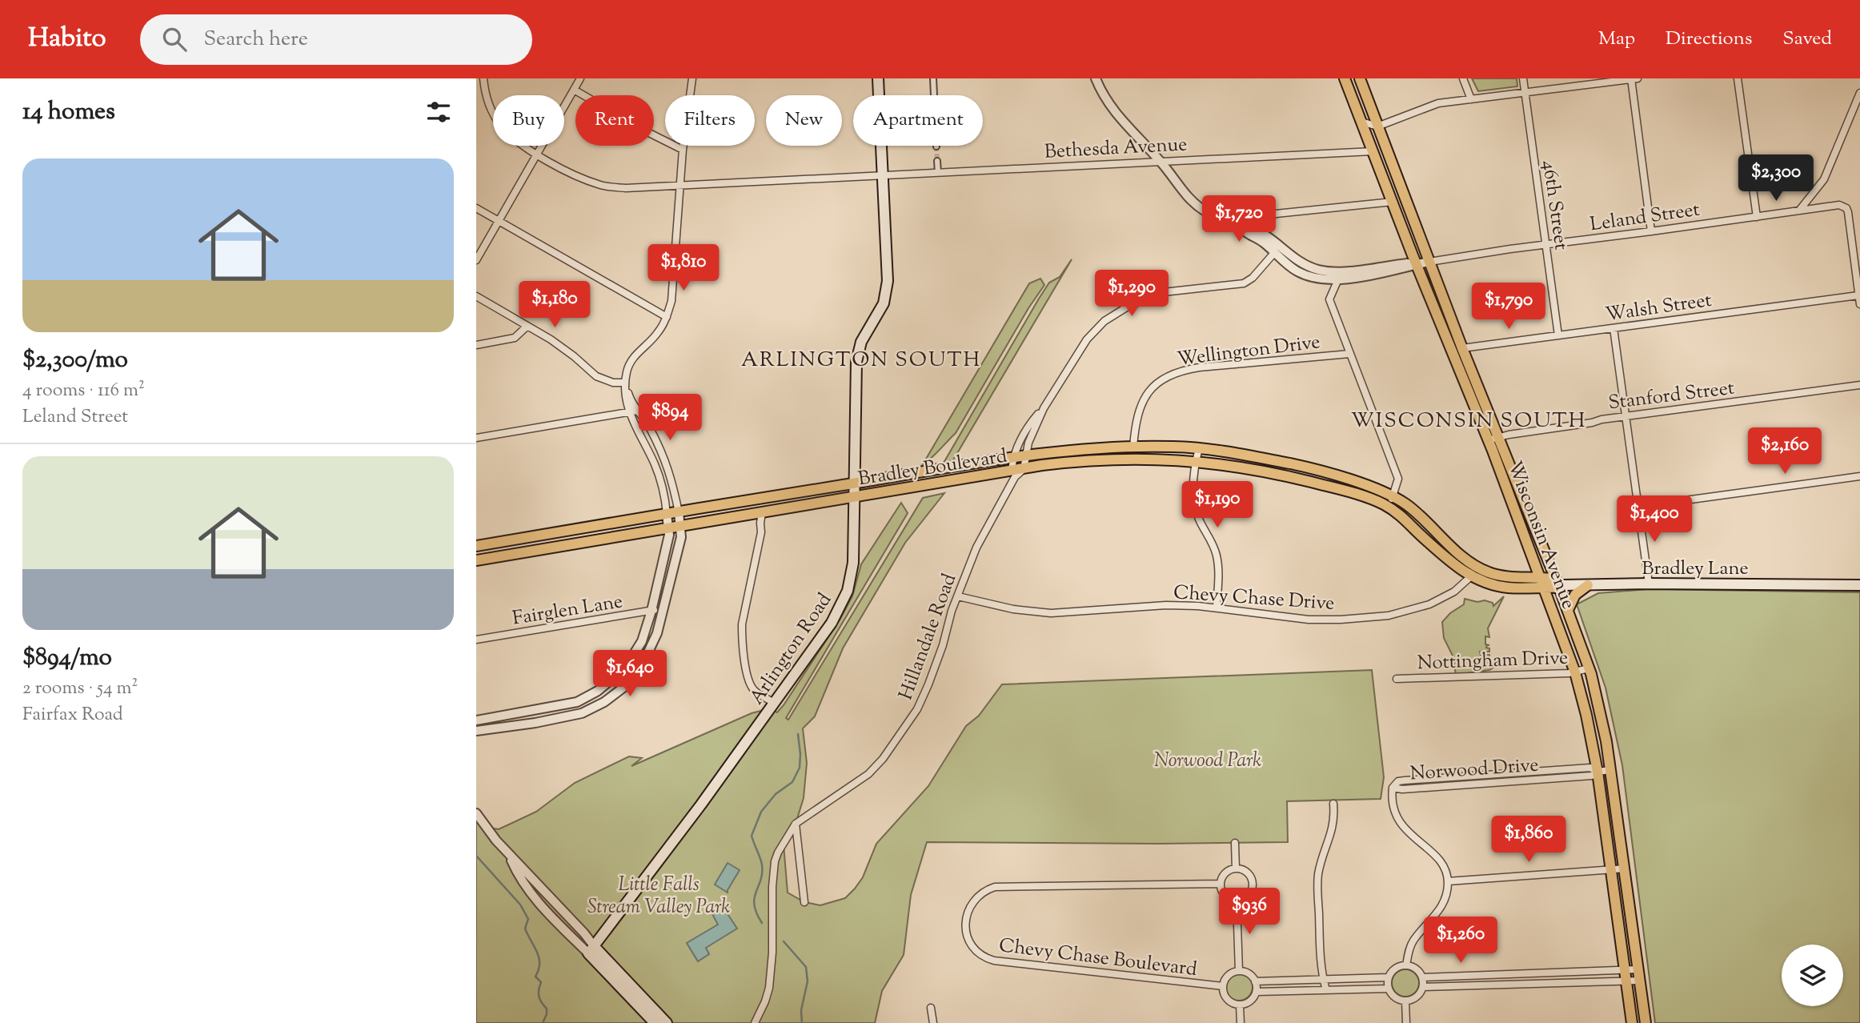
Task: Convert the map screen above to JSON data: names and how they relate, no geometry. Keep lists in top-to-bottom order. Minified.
{"streets":{"main road":["Bradley Boulevard","Wisconsin Avenue","Bradley Lane","Arlington Road"],"street":["Bethesda Avenue","46th Street","Leland Street","Walsh Street","Wellington Drive","Stanford Street","Chevy Chase Drive","Fairglen Lane","Hillandale Road","Nottingham Drive","Norwood Drive","Chevy Chase Boulevard"]},"crossings":[["Bethesda Avenue","Wisconsin Avenue"],["Bethesda Avenue","Arlington Road"],["46th Street","Leland Street"],["46th Street","Walsh Street"],["Leland Street","Walsh Street"],["Leland Street","Wisconsin Avenue"],["Walsh Street","Wisconsin Avenue"],["Wellington Drive","Bradley Boulevard"],["Stanford Street","Wisconsin Avenue"],["Bradley Boulevard","Wisconsin Avenue"],["Bradley Boulevard","Bradley Lane"],["Bradley Boulevard","Chevy Chase Drive"],["Bradley Boulevard","Hillandale Road"],["Bradley Boulevard","Arlington Road"],["Wisconsin Avenue","Bradley Lane"],["Wisconsin Avenue","Nottingham Drive"],["Wisconsin Avenue","Norwood Drive"],["Chevy Chase Drive","Hillandale Road"]],"districts":["ARLINGTON SOUTH","WISCONSIN SOUTH"],"parks":["Norwood Park","Little Falls Stream Valley Park"],"page":{"header":"Habito","search":"Search here","nav":["Map","Directions","Saved"],"heading":"14 homes","chip":["Buy","Rent","Filters","New","Apartment"],"list":[{"name":"$2,300/mo","note":"4 rooms · 116 m² · Leland Street"},{"name":"$894/mo","note":"2 rooms · 54 m² · Fairfax Road"}],"price":["$2,300","$1,720","$1,810","$1,290","$1,180","$1,790","$894","$2,160","$1,190","$1,400","$1,640","$1,860","$936","$1,260"]}}
